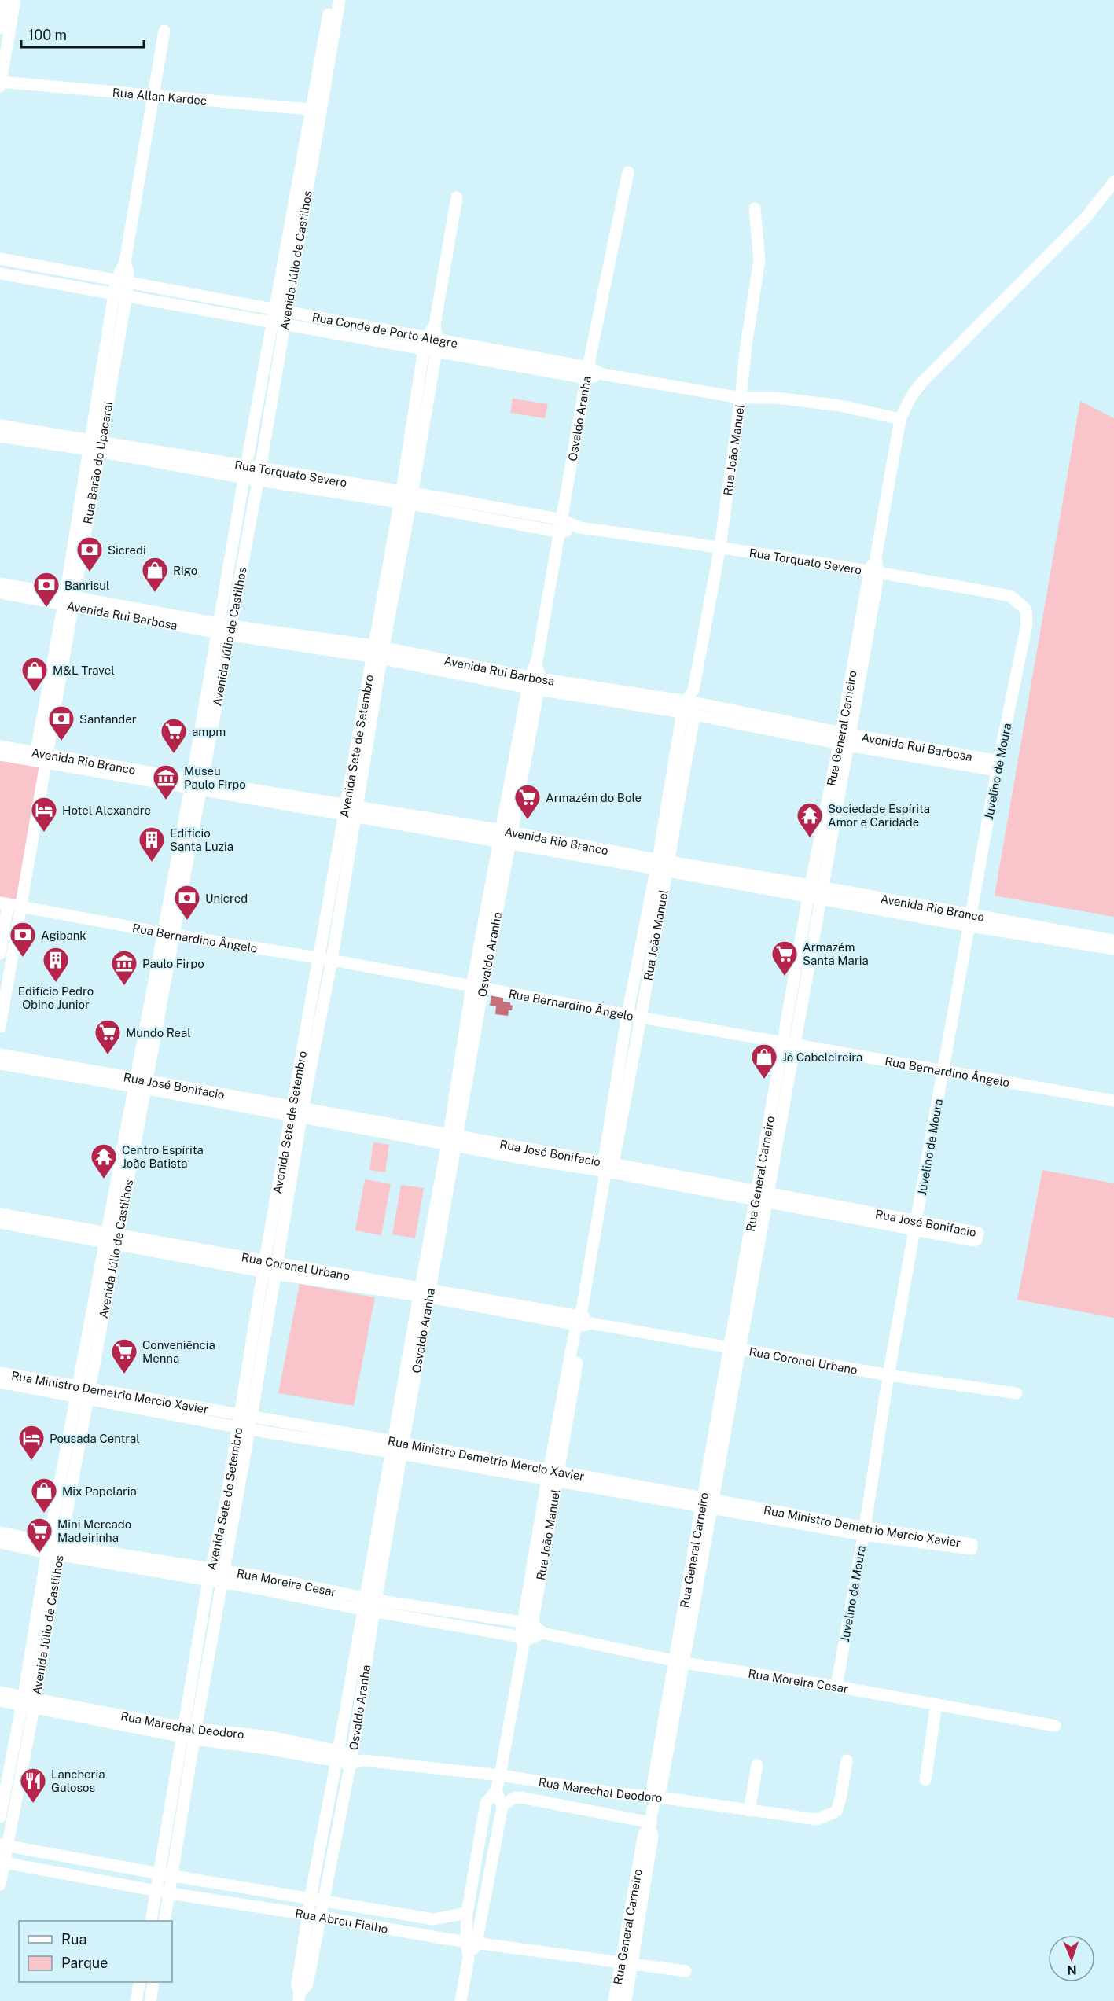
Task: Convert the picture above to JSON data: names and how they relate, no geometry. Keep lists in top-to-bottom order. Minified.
{"streets":{"street":["Rua Allan Kardec","Avenida Júlio de Castilhos","Rua Conde de Porto Alegre","Osvaldo Aranha","Rua João Manuel","Rua Barão do Upacarai","Rua Torquato Severo","Avenida Rui Barbosa","Rua General Carneiro","Avenida Sete de Setembro","Avenida Rio Branco","Juvelino de Moura","Rua Bernardino Ângelo","Rua José Bonifacio","Rua Coronel Urbano","Rua Ministro Demetrio Mercio Xavier","Rua Moreira Cesar","Rua Marechal Deodoro","Rua Abreu Fialho"]},"crossings":[["Rua Allan Kardec","Avenida Júlio de Castilhos"],["Rua Allan Kardec","Rua Barão do Upacarai"],["Avenida Júlio de Castilhos","Rua Conde de Porto Alegre"],["Avenida Júlio de Castilhos","Rua Torquato Severo"],["Avenida Júlio de Castilhos","Avenida Rui Barbosa"],["Avenida Júlio de Castilhos","Avenida Rio Branco"],["Avenida Júlio de Castilhos","Rua Bernardino Ângelo"],["Avenida Júlio de Castilhos","Rua José Bonifacio"],["Avenida Júlio de Castilhos","Rua Coronel Urbano"],["Avenida Júlio de Castilhos","Rua Ministro Demetrio Mercio Xavier"],["Avenida Júlio de Castilhos","Rua Moreira Cesar"],["Avenida Júlio de Castilhos","Rua Marechal Deodoro"],["Avenida Júlio de Castilhos","Rua Abreu Fialho"],["Rua Conde de Porto Alegre","Osvaldo Aranha"],["Rua Conde de Porto Alegre","Rua João Manuel"],["Rua Conde de Porto Alegre","Rua Barão do Upacarai"],["Rua Conde de Porto Alegre","Rua General Carneiro"],["Rua Conde de Porto Alegre","Avenida Sete de Setembro"],["Osvaldo Aranha","Rua Torquato Severo"],["Osvaldo Aranha","Avenida Rui Barbosa"],["Osvaldo Aranha","Avenida Rio Branco"],["Osvaldo Aranha","Rua Bernardino Ângelo"],["Osvaldo Aranha","Rua José Bonifacio"],["Osvaldo Aranha","Rua Coronel Urbano"],["Osvaldo Aranha","Rua Ministro Demetrio Mercio Xavier"],["Osvaldo Aranha","Rua Moreira Cesar"],["Osvaldo Aranha","Rua Marechal Deodoro"],["Osvaldo Aranha","Rua Abreu Fialho"],["Rua João Manuel","Rua Torquato Severo"],["Rua João Manuel","Avenida Rui Barbosa"],["Rua João Manuel","Avenida Rio Branco"],["Rua João Manuel","Rua Bernardino Ângelo"],["Rua João Manuel","Rua José Bonifacio"],["Rua João Manuel","Rua Coronel Urbano"],["Rua João Manuel","Rua Ministro Demetrio Mercio Xavier"],["Rua João Manuel","Rua Moreira Cesar"],["Rua João Manuel","Rua Marechal Deodoro"],["Rua João Manuel","Rua Abreu Fialho"],["Rua Barão do Upacarai","Rua Torquato Severo"],["Rua Barão do Upacarai","Avenida Rui Barbosa"],["Rua Barão do Upacarai","Avenida Rio Branco"],["Rua Barão do Upacarai","Rua Bernardino Ângelo"],["Rua Torquato Severo","Rua General Carneiro"],["Rua Torquato Severo","Avenida Sete de Setembro"],["Rua Torquato Severo","Juvelino de Moura"],["Avenida Rui Barbosa","Rua General Carneiro"],["Avenida Rui Barbosa","Avenida Sete de Setembro"],["Avenida Rui Barbosa","Juvelino de Moura"],["Rua General Carneiro","Avenida Rio Branco"],["Rua General Carneiro","Rua Bernardino Ângelo"],["Rua General Carneiro","Rua José Bonifacio"],["Rua General Carneiro","Rua Coronel Urbano"],["Rua General Carneiro","Rua Ministro Demetrio Mercio Xavier"],["Rua General Carneiro","Rua Moreira Cesar"],["Rua General Carneiro","Rua Marechal Deodoro"],["Rua General Carneiro","Rua Abreu Fialho"],["Avenida Sete de Setembro","Avenida Rio Branco"],["Avenida Sete de Setembro","Rua Bernardino Ângelo"],["Avenida Sete de Setembro","Rua José Bonifacio"],["Avenida Sete de Setembro","Rua Coronel Urbano"],["Avenida Sete de Setembro","Rua Ministro Demetrio Mercio Xavier"],["Avenida Sete de Setembro","Rua Moreira Cesar"],["Avenida Sete de Setembro","Rua Marechal Deodoro"],["Avenida Sete de Setembro","Rua Abreu Fialho"],["Avenida Rio Branco","Juvelino de Moura"],["Juvelino de Moura","Rua Bernardino Ângelo"],["Juvelino de Moura","Rua José Bonifacio"],["Juvelino de Moura","Rua Coronel Urbano"],["Juvelino de Moura","Rua Ministro Demetrio Mercio Xavier"],["Juvelino de Moura","Rua Moreira Cesar"]],"places":{"bank":["Sicredi","Banrisul","Santander","Unicred","Agibank"],"shop":["Rigo","M&L Travel","Jô Cabeleireira","Mix Papelaria"],"supermarket":["ampm","Armazém do Bole","Armazém Santa Maria","Mundo Real","Conveniência Menna","Mini Mercado Madeirinha"],"museum":["Museu Paulo Firpo","Paulo Firpo"],"hotel":["Hotel Alexandre","Pousada Central"],"temple":["Sociedade Espírita Amor e Caridade","Centro Espírita João Batista"],"building":["Edifício Santa Luzia","Edifício Pedro Obino Junior"],"restaurant":["Lancheria Gulosos"]},"legend":["Rua","Parque"],"scale_bar":"100 m","north":"bottom"}
